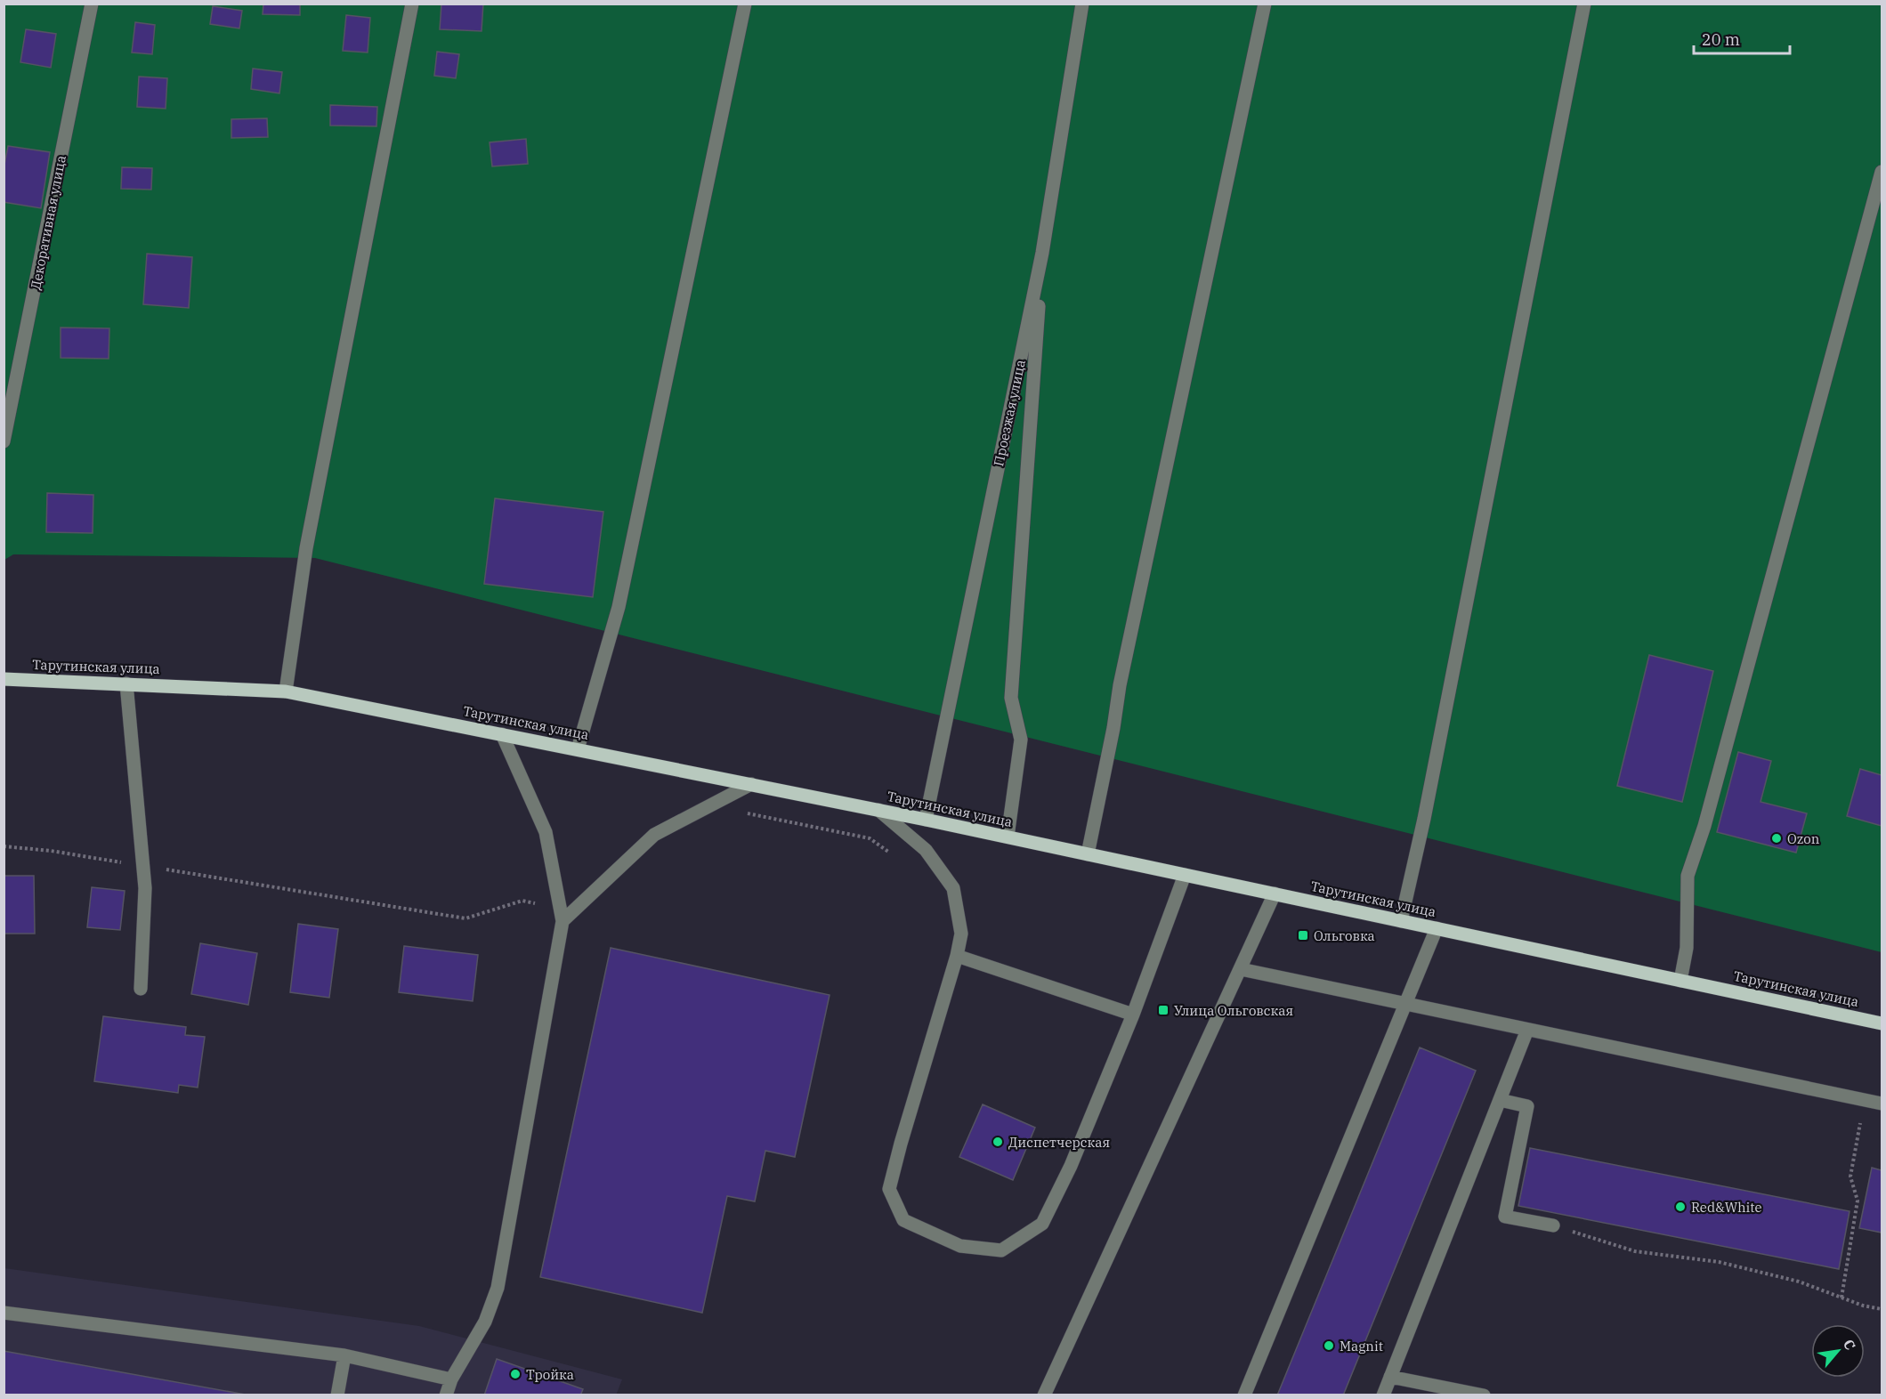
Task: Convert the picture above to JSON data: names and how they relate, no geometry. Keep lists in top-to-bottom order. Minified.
{"streets":{"main road":["Тарутинская улица"],"street":["Декоративная улица","Проезжая улица"]},"crossings":[["Проезжая улица","Тарутинская улица"]],"places":{"other":["Ozon","Диспетчерская","Red&White","Magnit","Тройка"],"transit":["Ольговка","Улица Ольговская"]},"scale_bar":"20 m","north":"top right"}
